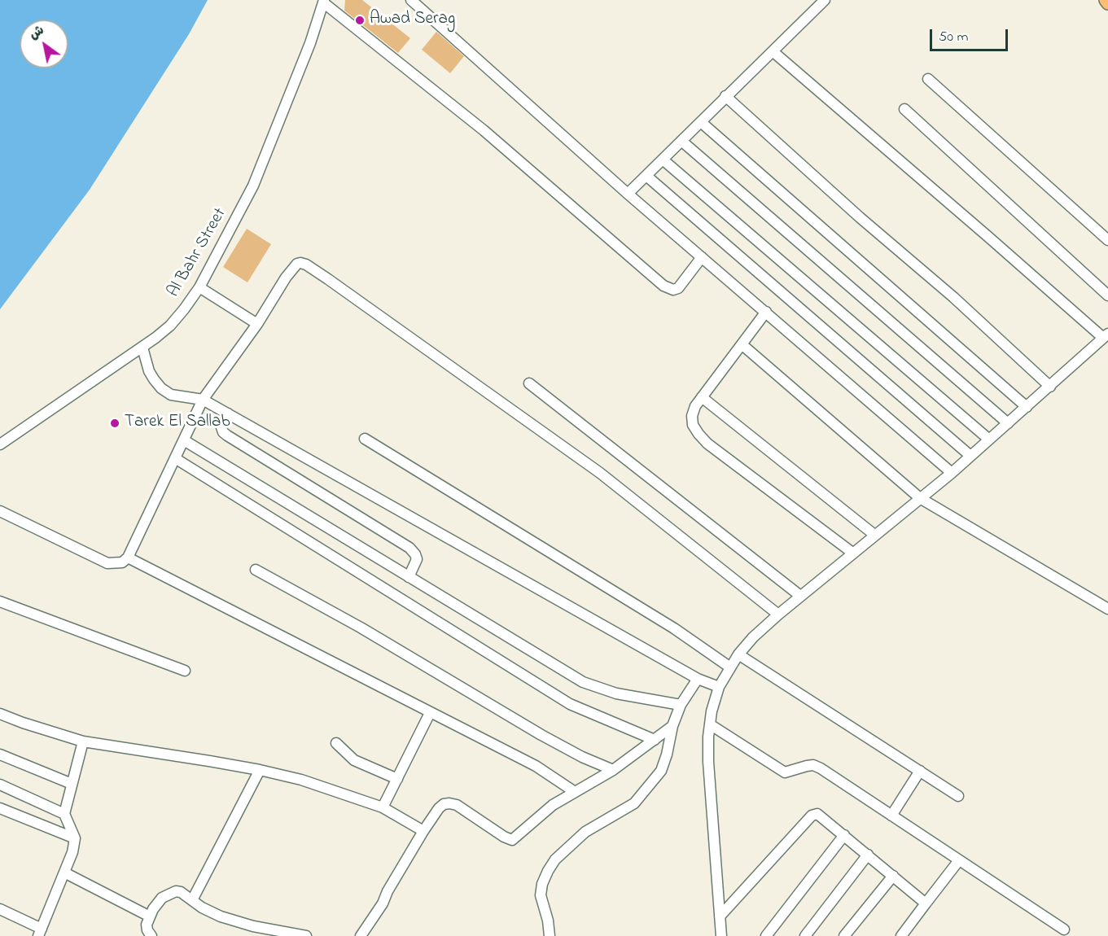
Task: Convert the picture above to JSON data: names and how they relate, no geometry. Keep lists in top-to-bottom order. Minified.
{"streets":{"street":["Al Bahr Street"]},"places":["Awad Serag","Tarek El Sallab"],"scale_bar":"50 m","north":"top left"}
